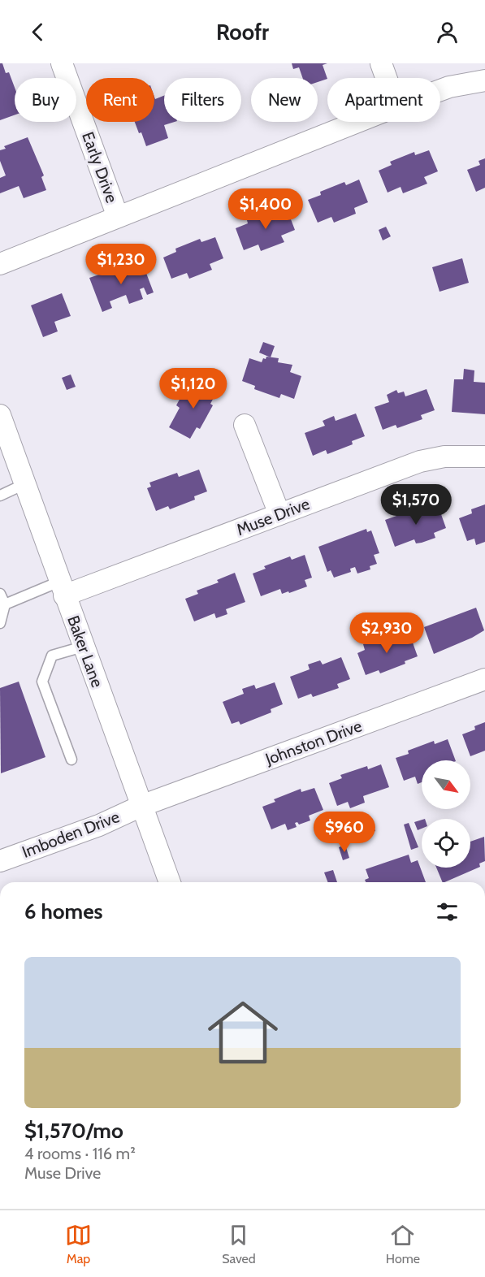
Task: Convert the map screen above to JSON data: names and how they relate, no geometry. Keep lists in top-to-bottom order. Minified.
{"streets":{"street":["Early Drive","Muse Drive","Baker Lane","Johnston Drive","Imboden Drive"]},"crossings":[["Muse Drive","Baker Lane"],["Baker Lane","Johnston Drive"],["Baker Lane","Imboden Drive"],["Johnston Drive","Imboden Drive"]],"north":"bottom right","page":{"header":"Roofr","chip":["Buy","Rent","Filters","New","Apartment"],"price":["$1,400","$1,230","$1,120","$1,570","$2,930","$960"],"heading":"6 homes","list":[{"name":"$1,570/mo","note":"4 rooms · 116 m² · Muse Drive"}],"tabs":["Map","Saved","Home"]}}
